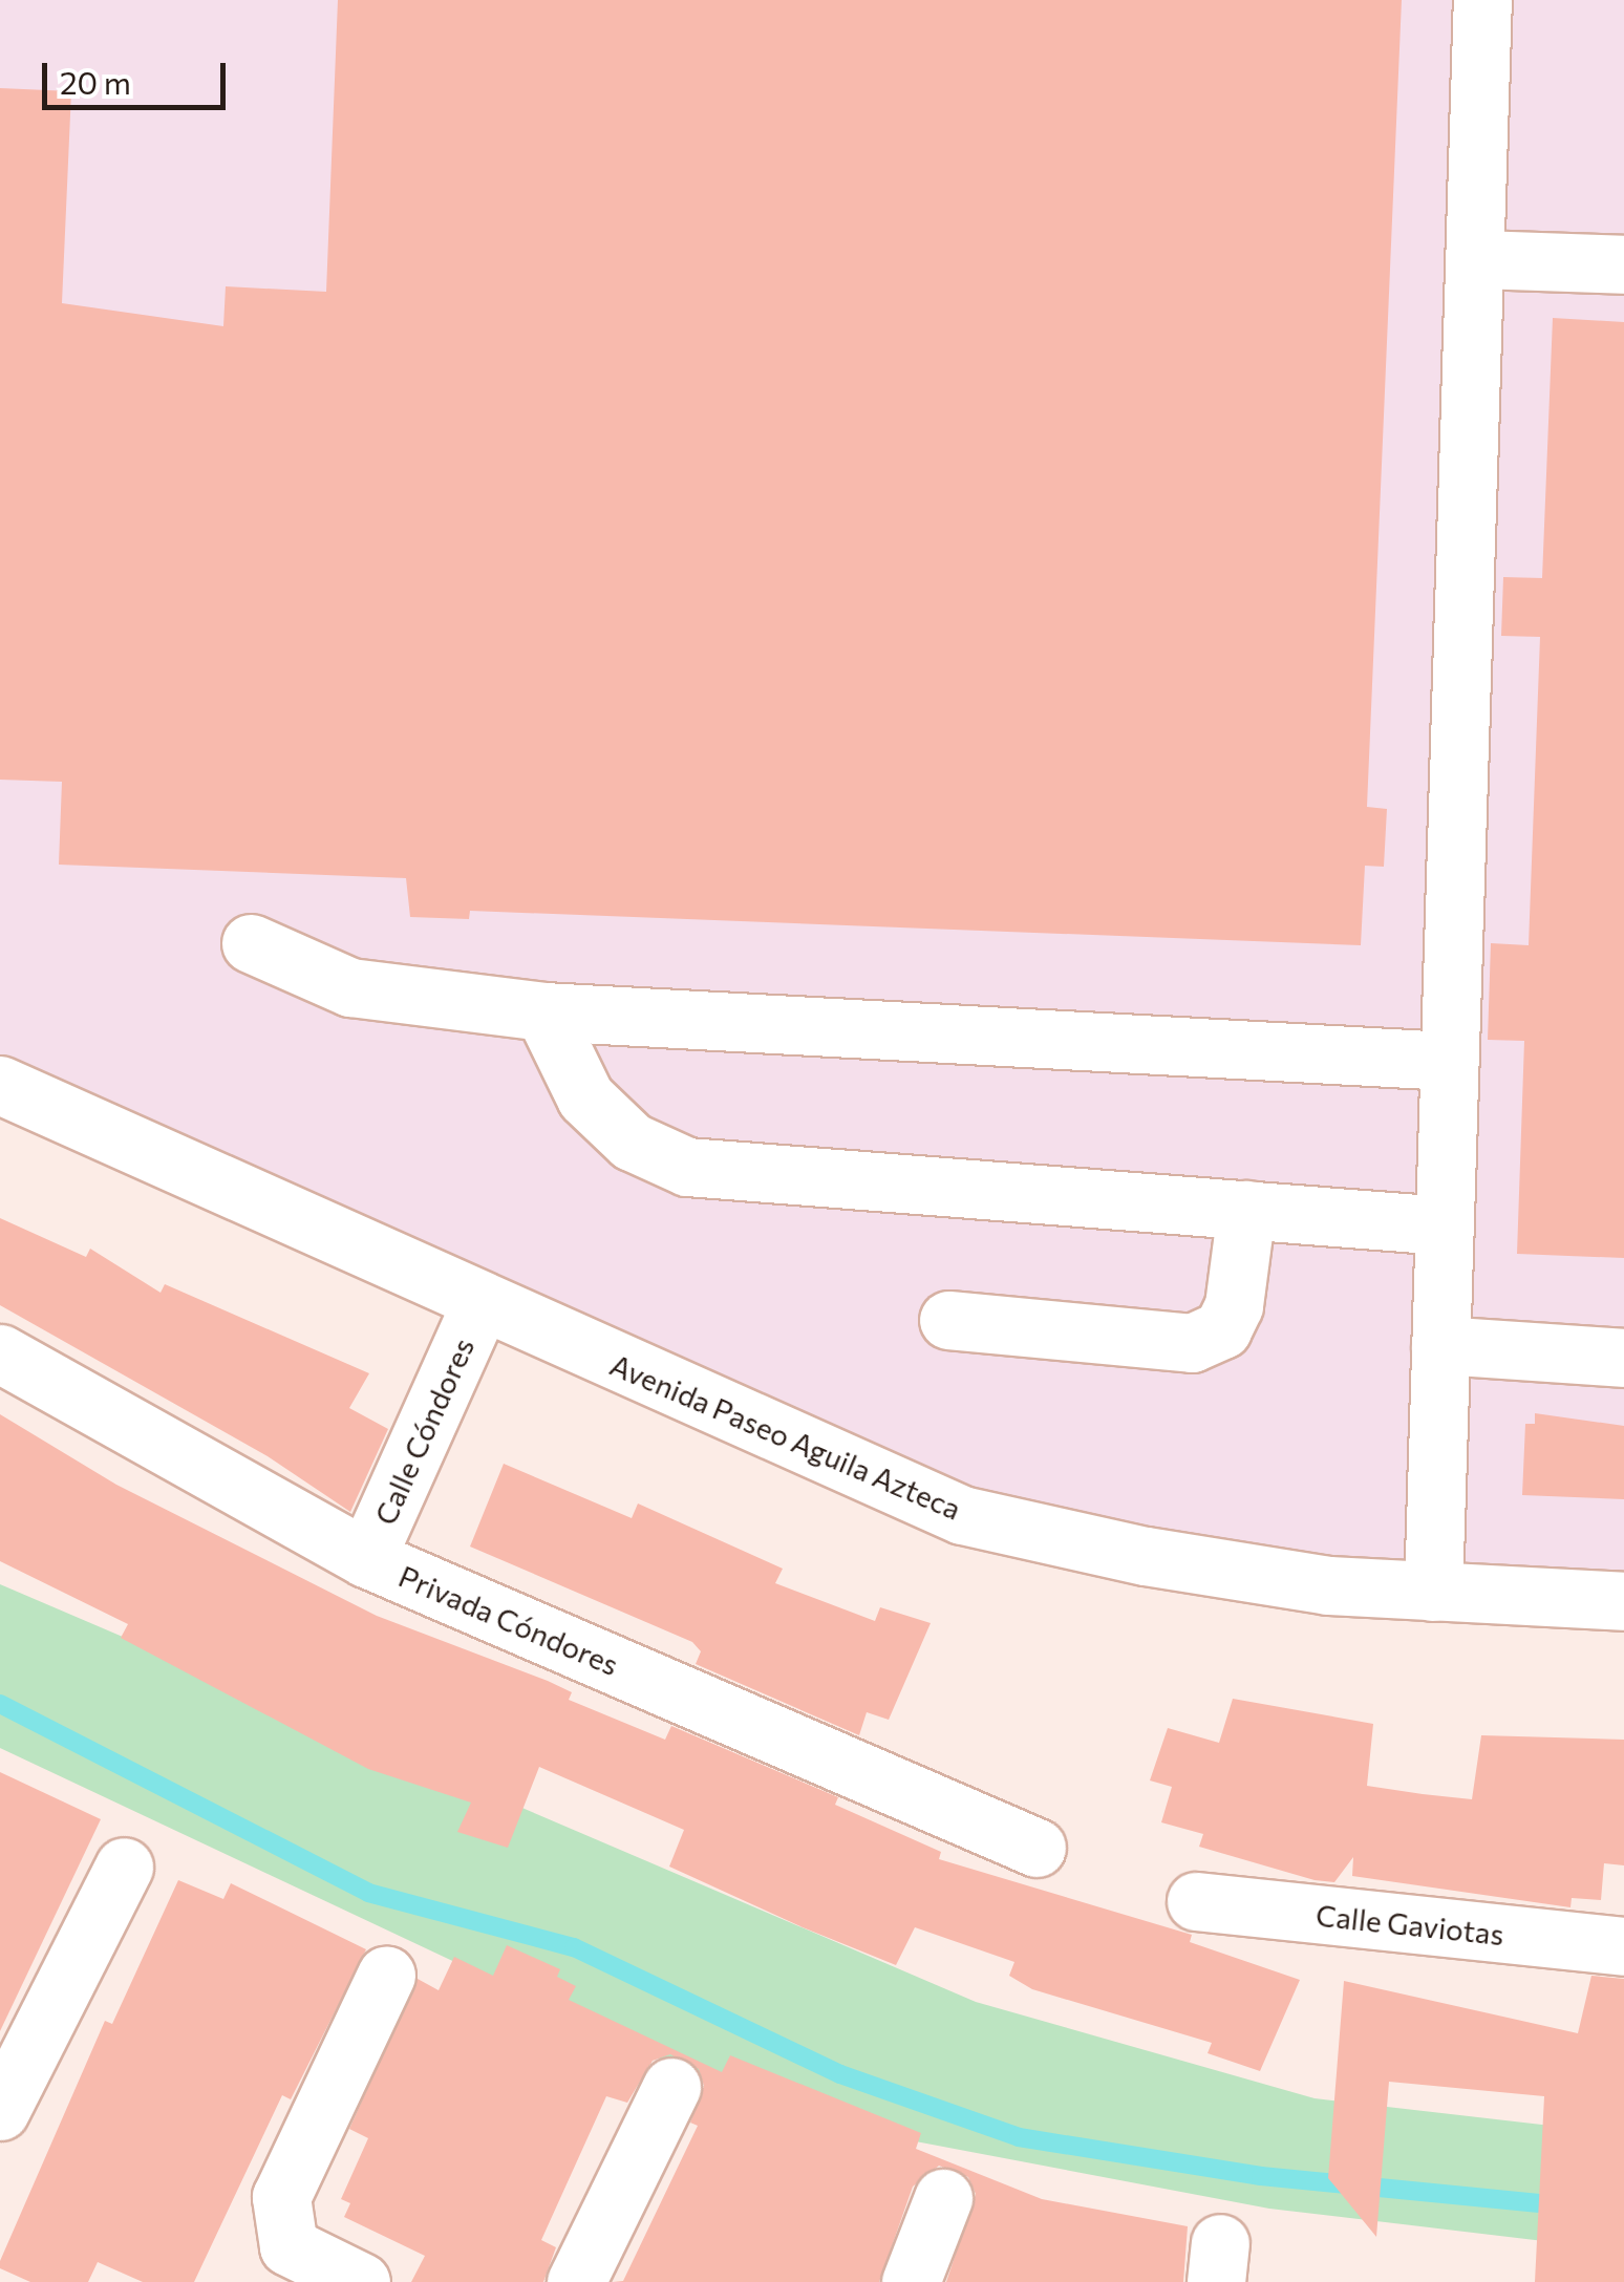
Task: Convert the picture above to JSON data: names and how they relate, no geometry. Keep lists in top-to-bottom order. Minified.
{"streets":{"street":["Calle Cóndores","Avenida Paseo Aguila Azteca","Privada Cóndores","Calle Gaviotas"]},"crossings":[["Calle Cóndores","Avenida Paseo Aguila Azteca"],["Calle Cóndores","Privada Cóndores"]],"scale_bar":"20 m"}
